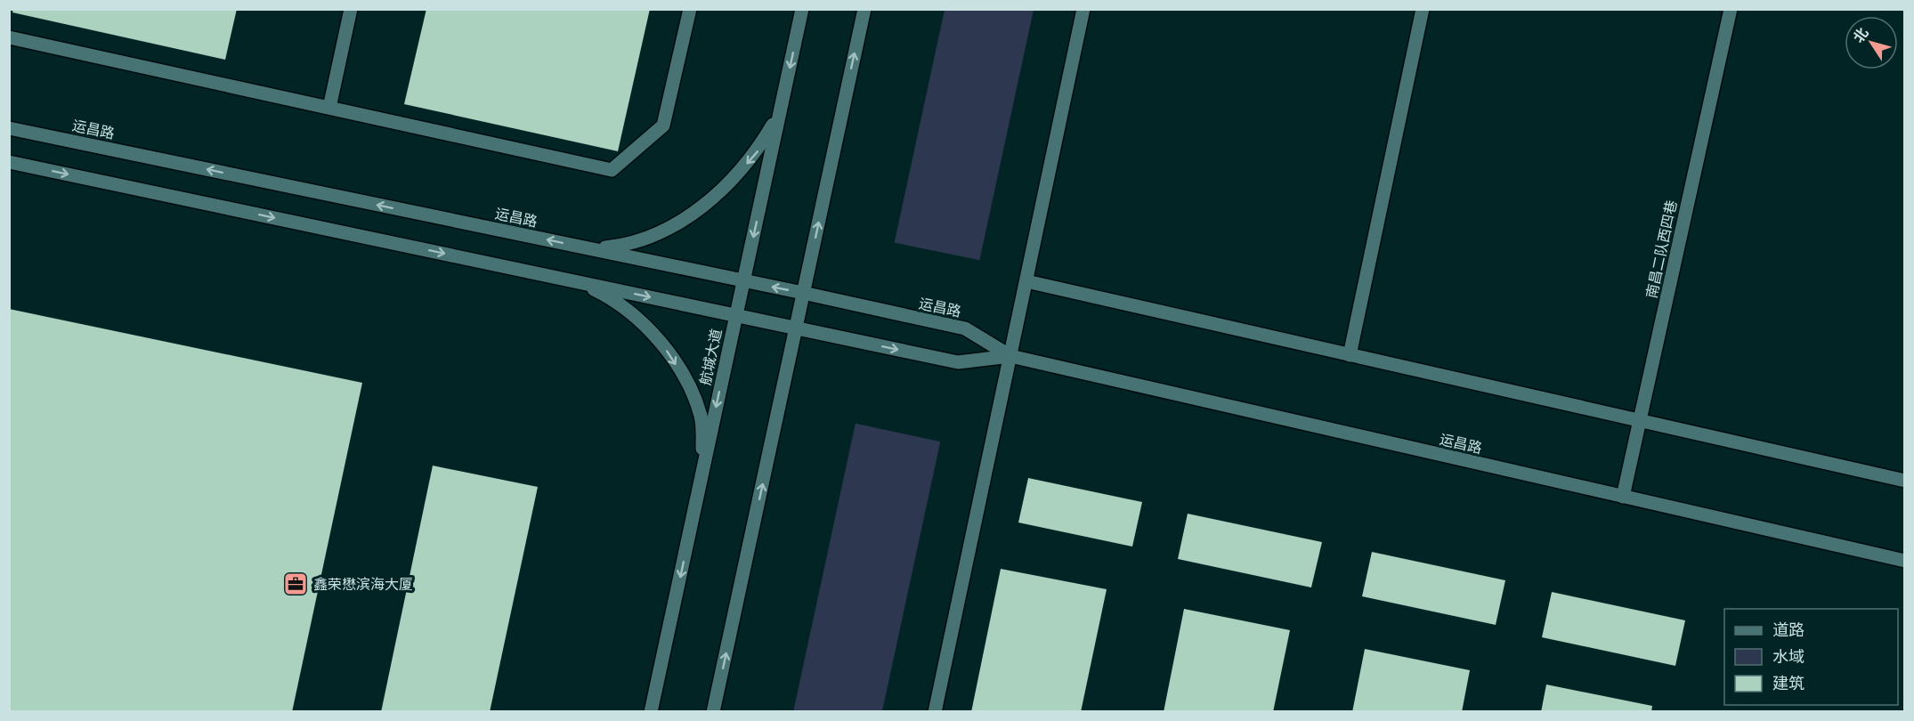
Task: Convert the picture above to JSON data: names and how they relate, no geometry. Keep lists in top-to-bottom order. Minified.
{"streets":{"street":["运昌路","南昌二队西四巷","航城大道"]},"crossings":[["运昌路","南昌二队西四巷"],["运昌路","航城大道"]],"places":{"office":["鑫荣懋滨海大厦"]},"legend":["道路","水域","建筑"],"north":"top left"}
